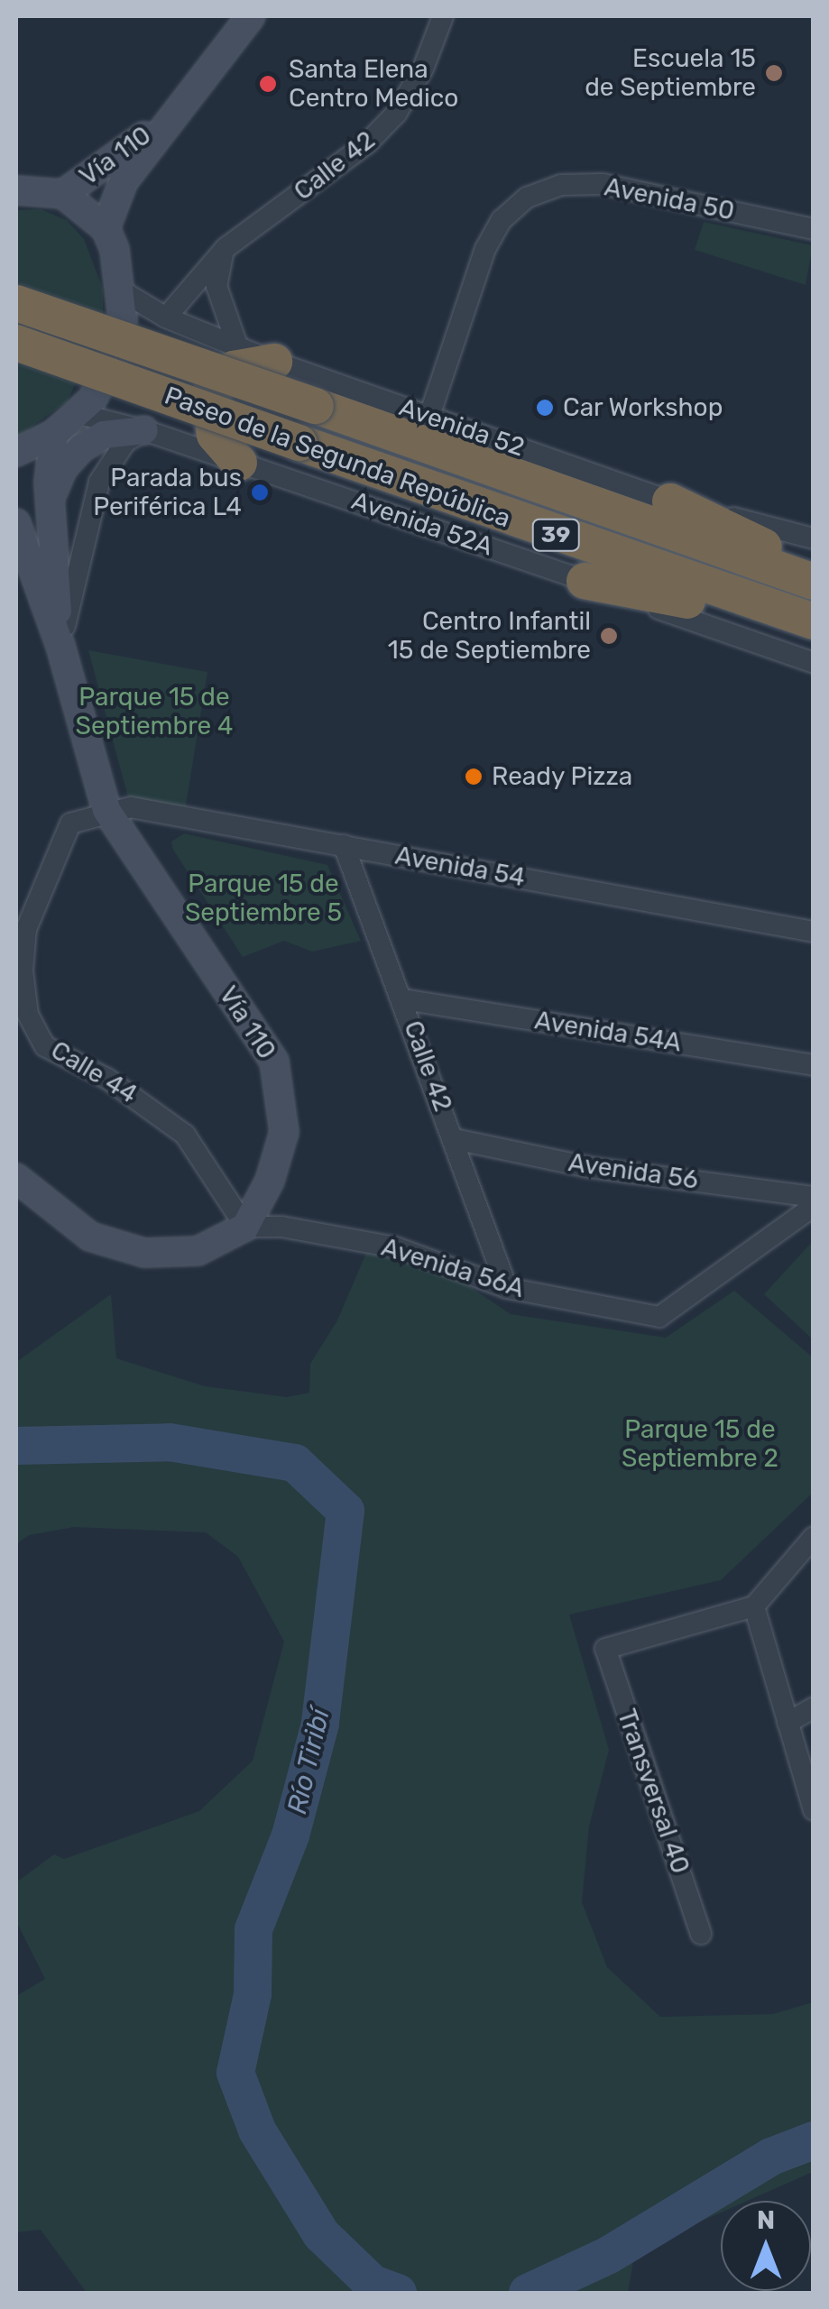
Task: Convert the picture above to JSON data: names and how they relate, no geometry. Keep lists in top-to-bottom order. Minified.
{"streets":{"highway":["Paseo de la Segunda República","39"],"main road":["Vía 110"],"street":["Calle 42","Avenida 50","Avenida 52","Avenida 52A","Avenida 54","Avenida 54A","Calle 44","Avenida 56","Avenida 56A","Transversal 40"]},"crossings":[["Vía 110","Avenida 54"],["Vía 110","Calle 44"],["Vía 110","Avenida 56A"],["Calle 42","Avenida 52"],["Calle 42","Avenida 54"],["Calle 42","Avenida 54A"],["Calle 42","Avenida 56"],["Calle 42","Avenida 56A"],["Avenida 50","Avenida 52"],["Avenida 54","Calle 44"],["Calle 44","Avenida 56A"]],"water":["Río Tiribí"],"parks":["Parque 15 de Septiembre 4","Parque 15 de Septiembre 5","Parque 15 de Septiembre 2"],"places":["Escuela 15 de Septiembre","Santa Elena Centro Medico","Car Workshop","Parada bus Periférica L4","Centro Infantil 15 de Septiembre","Ready Pizza"],"north":"top"}
